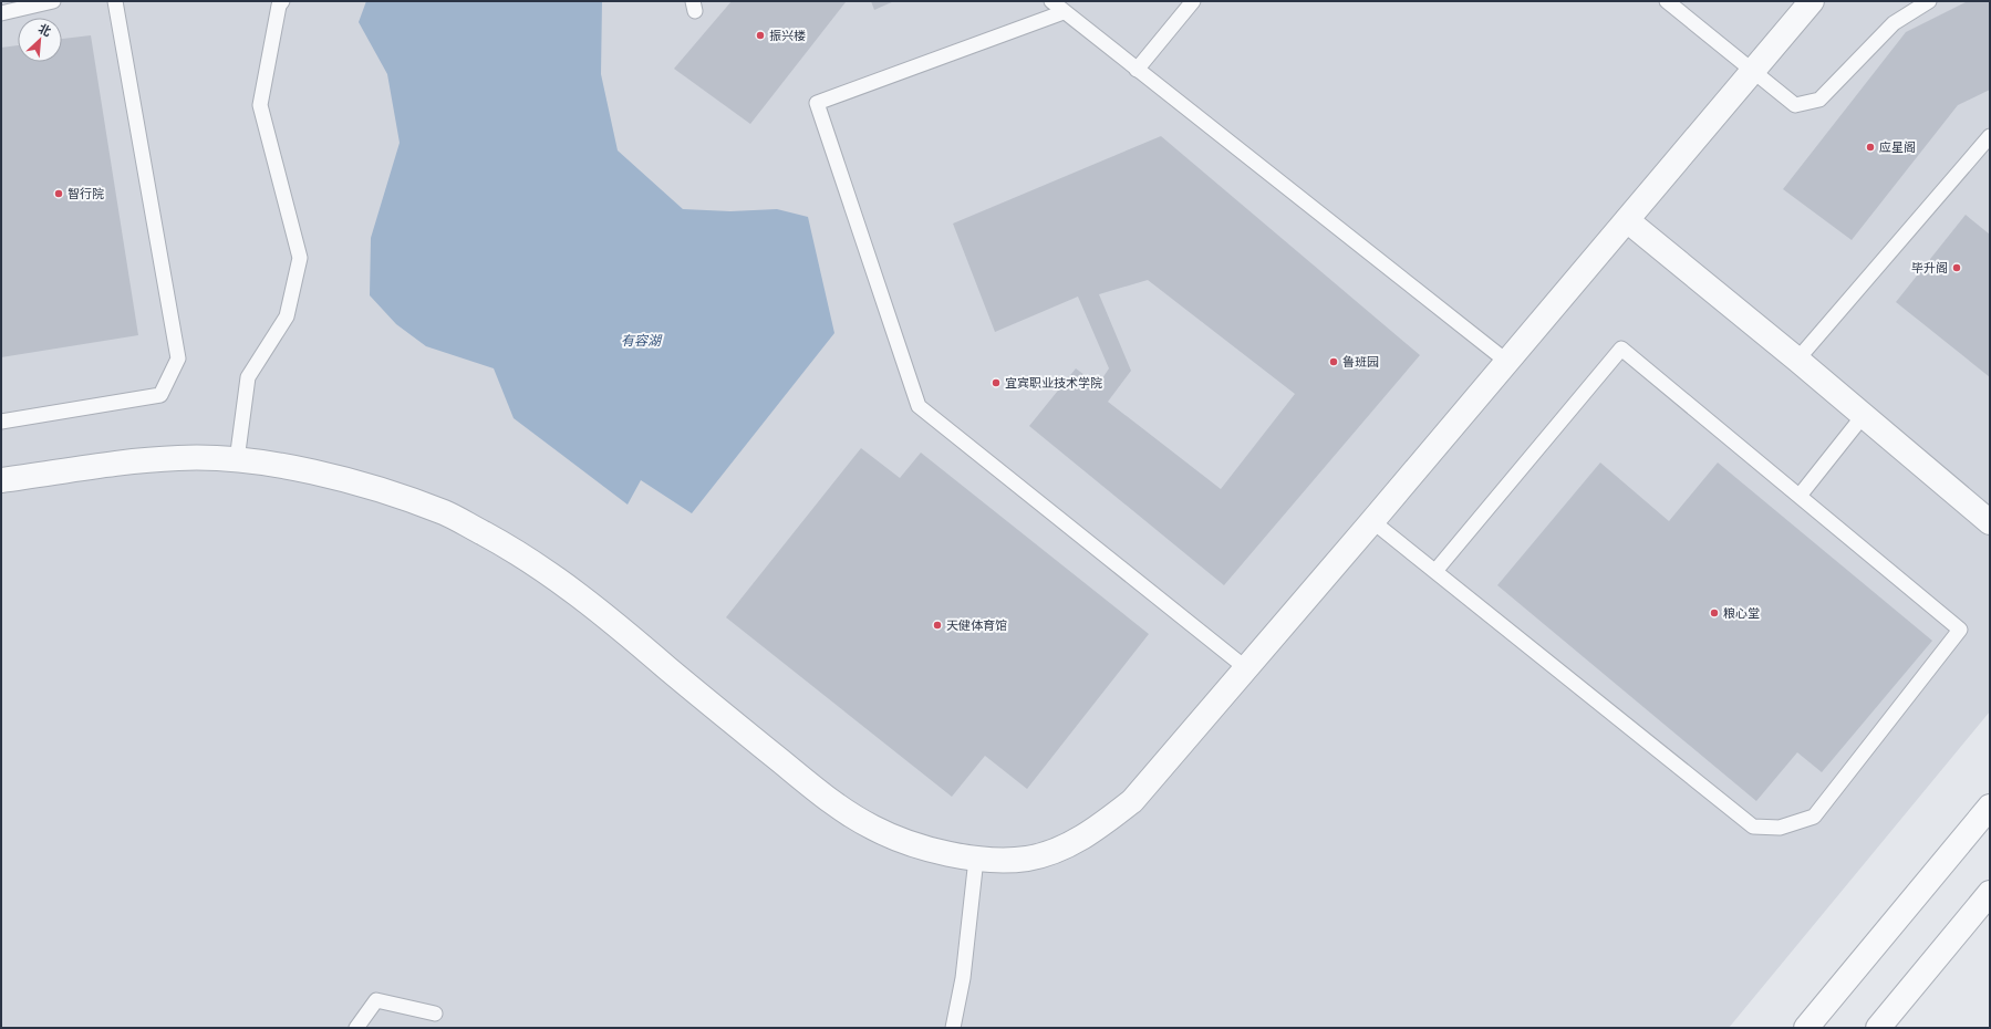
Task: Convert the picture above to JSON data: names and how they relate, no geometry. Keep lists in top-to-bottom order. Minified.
{"water":["有容湖"],"places":["振兴楼","应星阁","智行院","毕升阁","鲁班园","宜宾职业技术学院","粮心堂","天健体育馆"],"north":"top right"}
